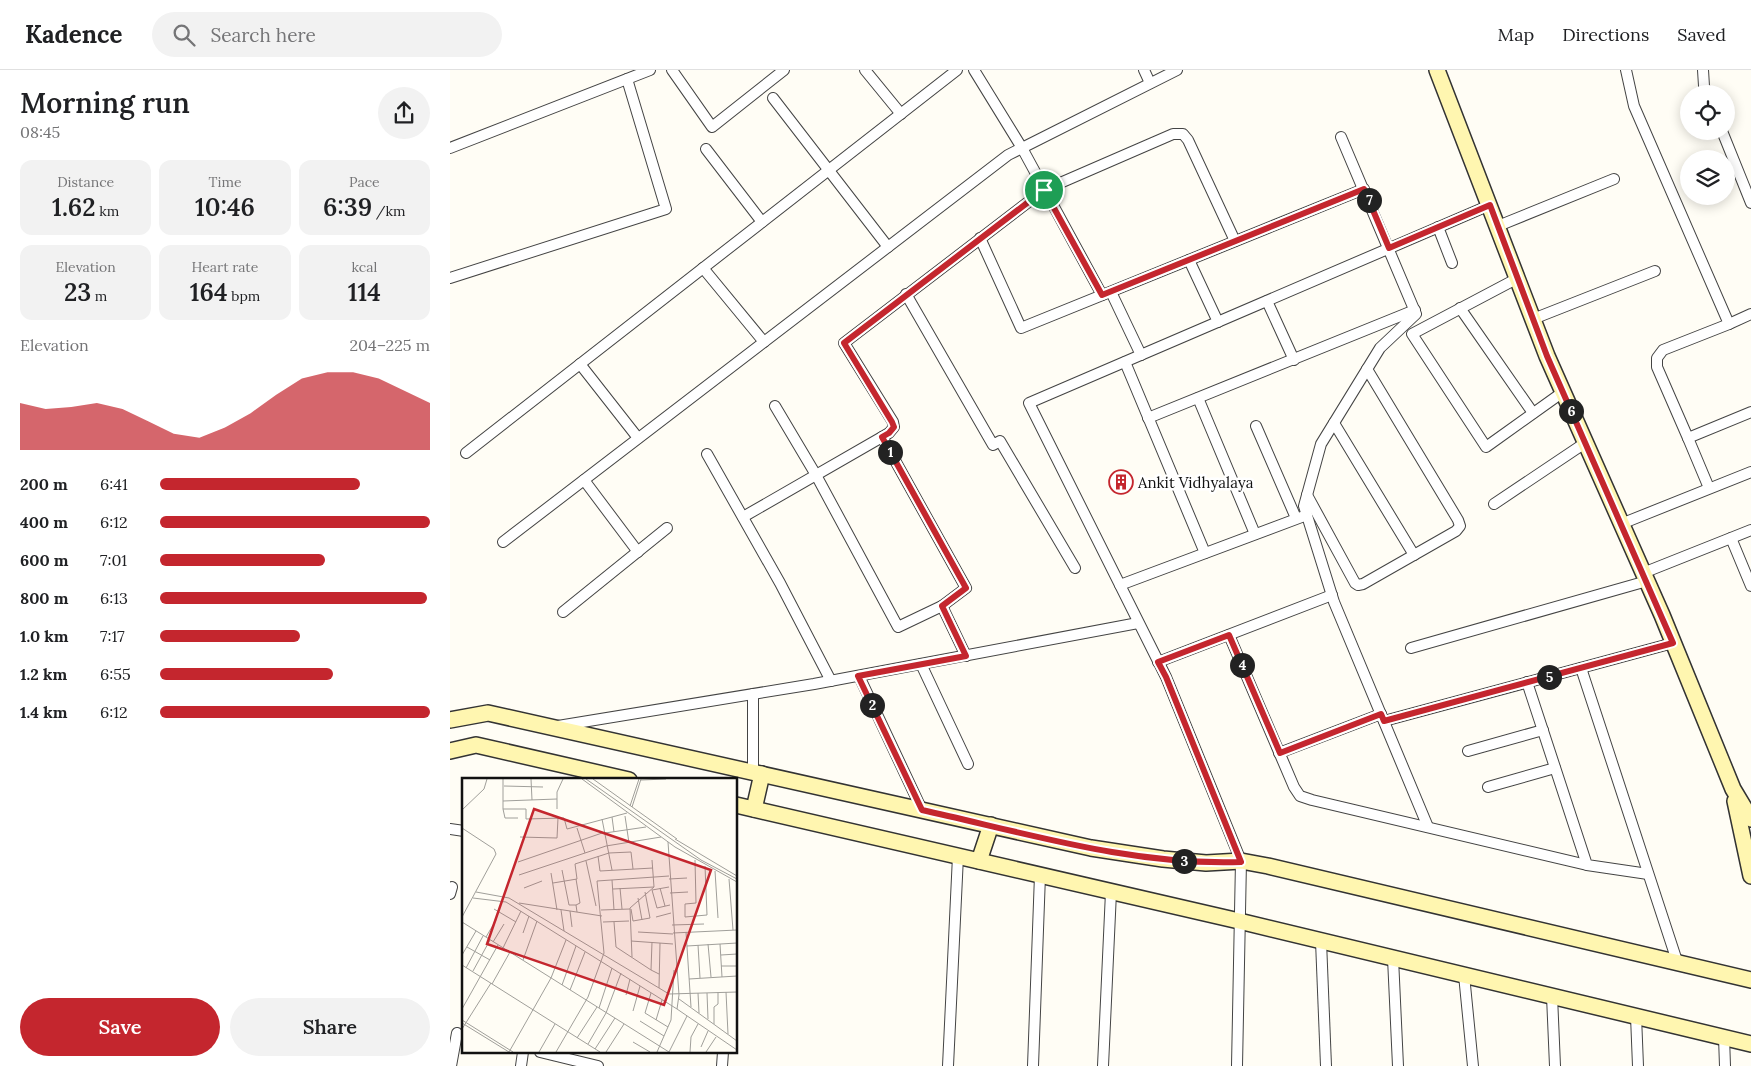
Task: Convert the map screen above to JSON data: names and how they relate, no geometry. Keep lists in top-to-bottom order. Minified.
{"places":{"building":["Ankit Vidhyalaya"]},"page":{"header":"Kadence","search":"Search here","nav":["Map","Directions","Saved"],"heading":["Morning run","08:45"],"stats":[["Distance","1.62 km"],["Time","10:46"],["Pace","6:39 /km"],["Elevation","23 m"],["Heart rate","164 bpm"],["kcal","114"]],"pins":["7","6","1","4","5","2","3"],"chart":["Elevation","204–225 m"],"list":[{"name":"200 m","note":"6:41"},{"name":"400 m","note":"6:12"},{"name":"600 m","note":"7:01"},{"name":"800 m","note":"6:13"},{"name":"1.0 km","note":"7:17"},{"name":"1.2 km","note":"6:55"},{"name":"1.4 km","note":"6:12"}],"buttons":["Save","Share"]}}
